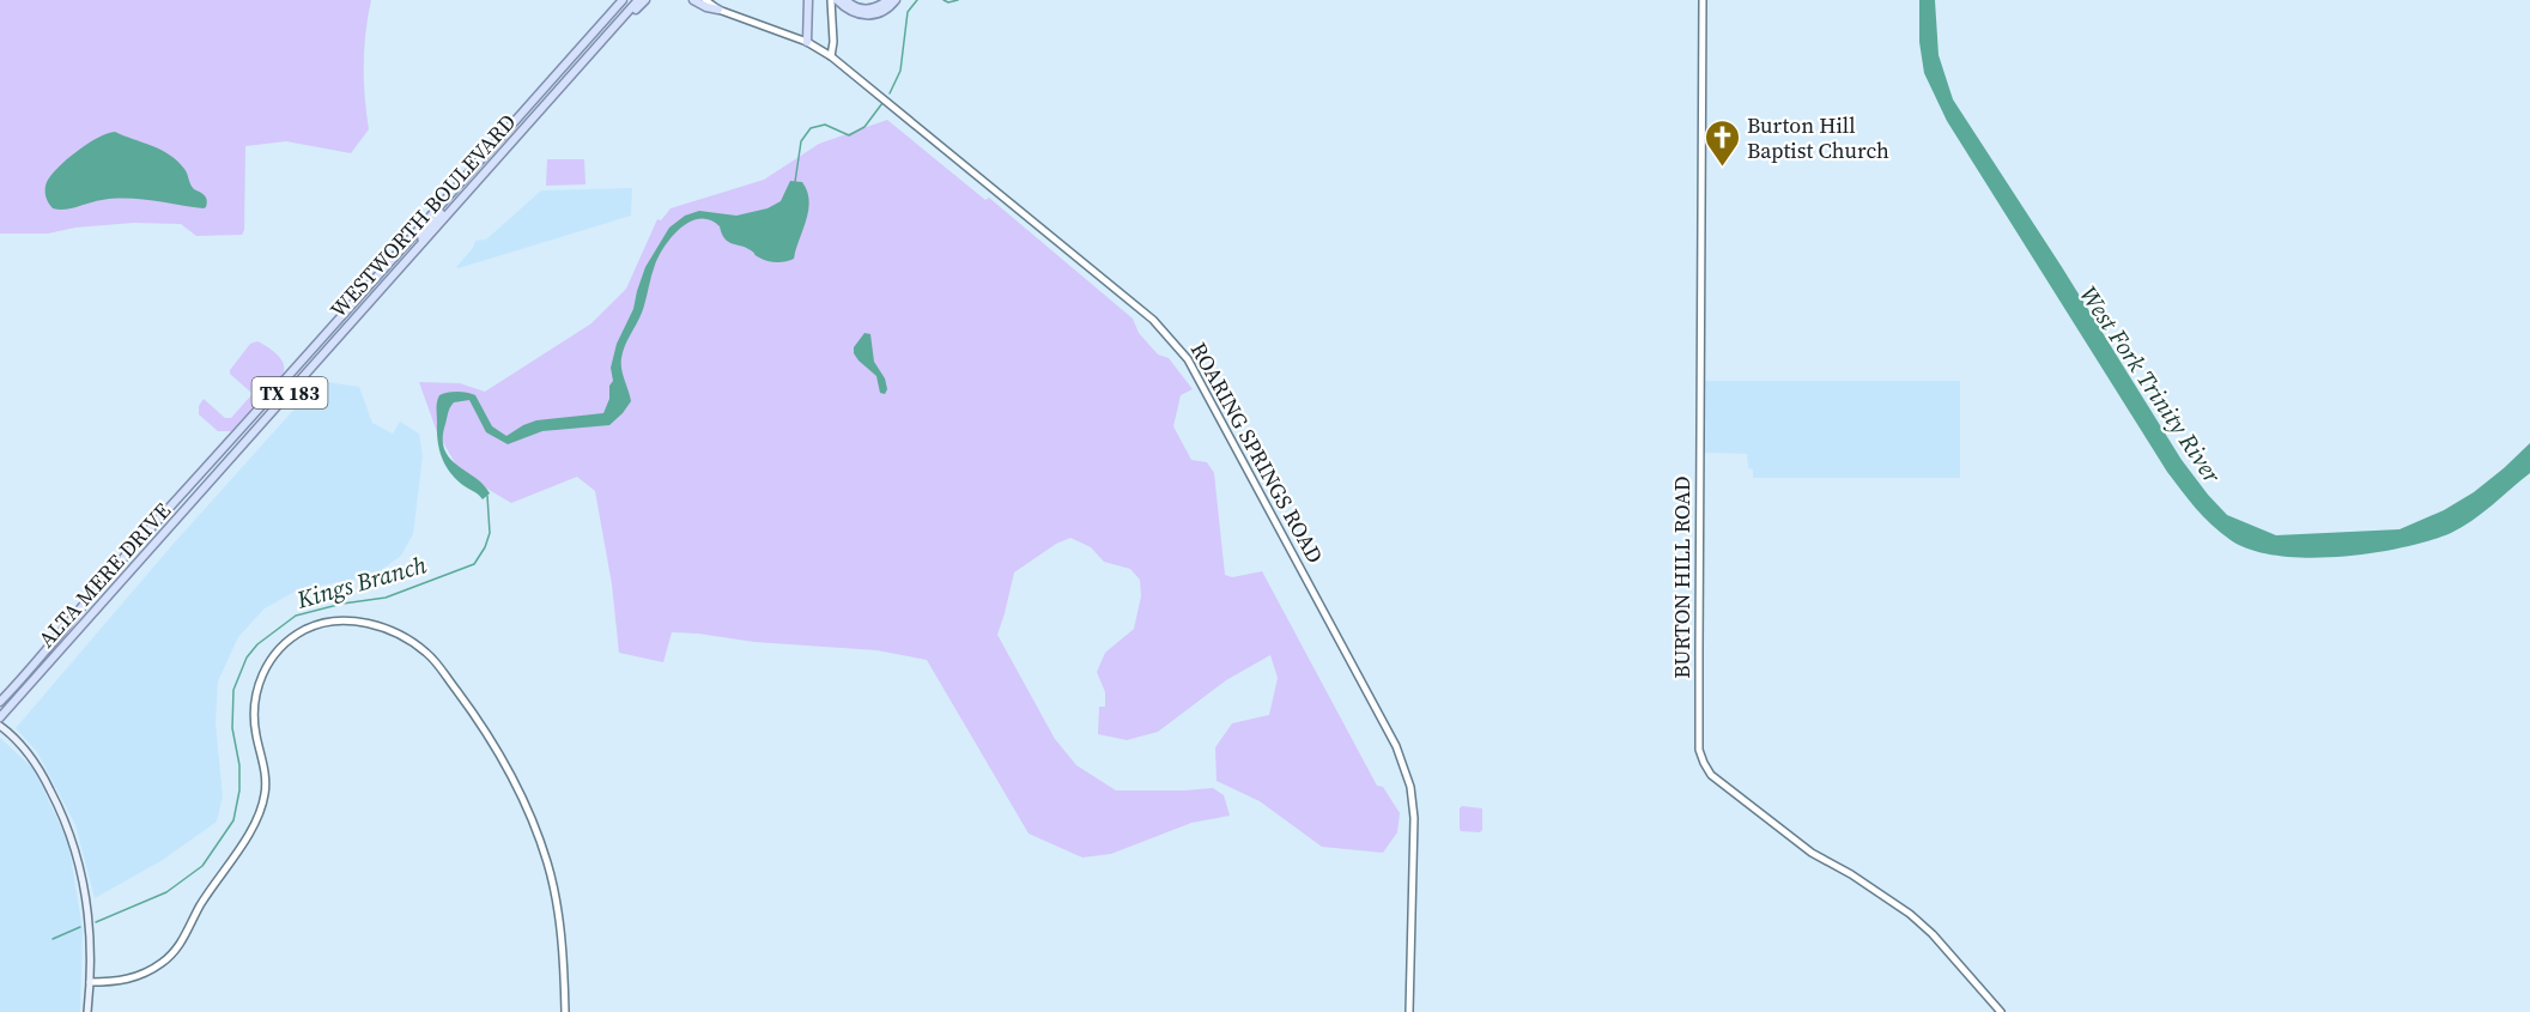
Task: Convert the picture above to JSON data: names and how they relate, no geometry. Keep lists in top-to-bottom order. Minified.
{"streets":{"main road":["WESTWORTH BOULEVARD","TX 183","ALTA MERE DRIVE"],"street":["ROARING SPRINGS ROAD","BURTON HILL ROAD"]},"crossings":[["WESTWORTH BOULEVARD","ALTA MERE DRIVE"]],"water":["West Fork Trinity River","Kings Branch"],"places":{"church":["Burton Hill Baptist Church"]}}
